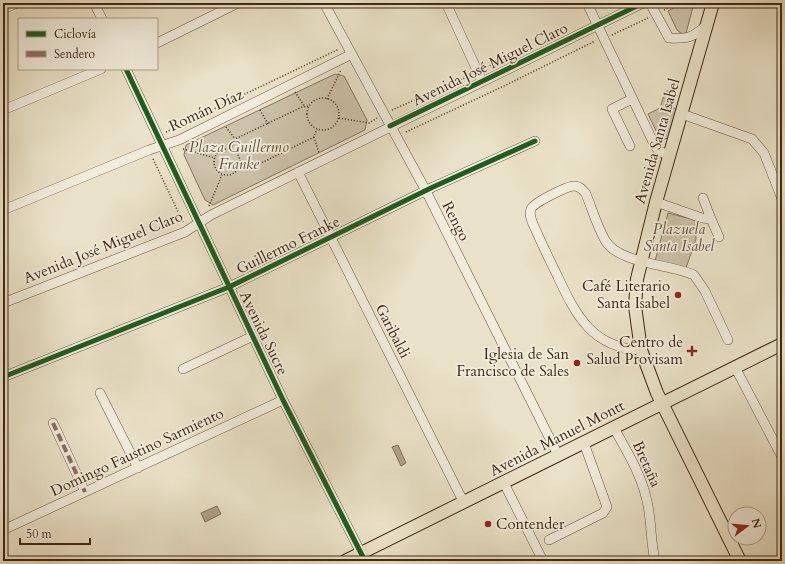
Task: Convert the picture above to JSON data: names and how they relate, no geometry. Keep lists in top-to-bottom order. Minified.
{"streets":{"main road":["Avenida Santa Isabel","Avenida Manuel Montt"],"street":["Avenida José Miguel Claro","Román Díaz","Rengo","Guillermo Franke","Garibaldi","Avenida Sucre","Domingo Faustino Sarmiento","Bretaña"]},"crossings":[["Avenida José Miguel Claro","Rengo"],["Avenida José Miguel Claro","Garibaldi"],["Avenida José Miguel Claro","Avenida Sucre"],["Román Díaz","Rengo"],["Román Díaz","Avenida Sucre"],["Avenida Santa Isabel","Avenida Manuel Montt"],["Rengo","Guillermo Franke"],["Rengo","Avenida Manuel Montt"],["Guillermo Franke","Garibaldi"],["Guillermo Franke","Avenida Sucre"],["Garibaldi","Avenida Manuel Montt"],["Avenida Sucre","Avenida Manuel Montt"],["Avenida Sucre","Domingo Faustino Sarmiento"],["Avenida Manuel Montt","Bretaña"]],"parks":["Plaza Guillermo Franke","Plazuela Santa Isabel"],"places":{"other":["Café Literario Santa Isabel","Iglesia de San Francisco de Sales","Contender"],"health":["Centro de Salud Provisam"]},"legend":["Ciclovía","Sendero"],"scale_bar":"50 m","north":"right"}
